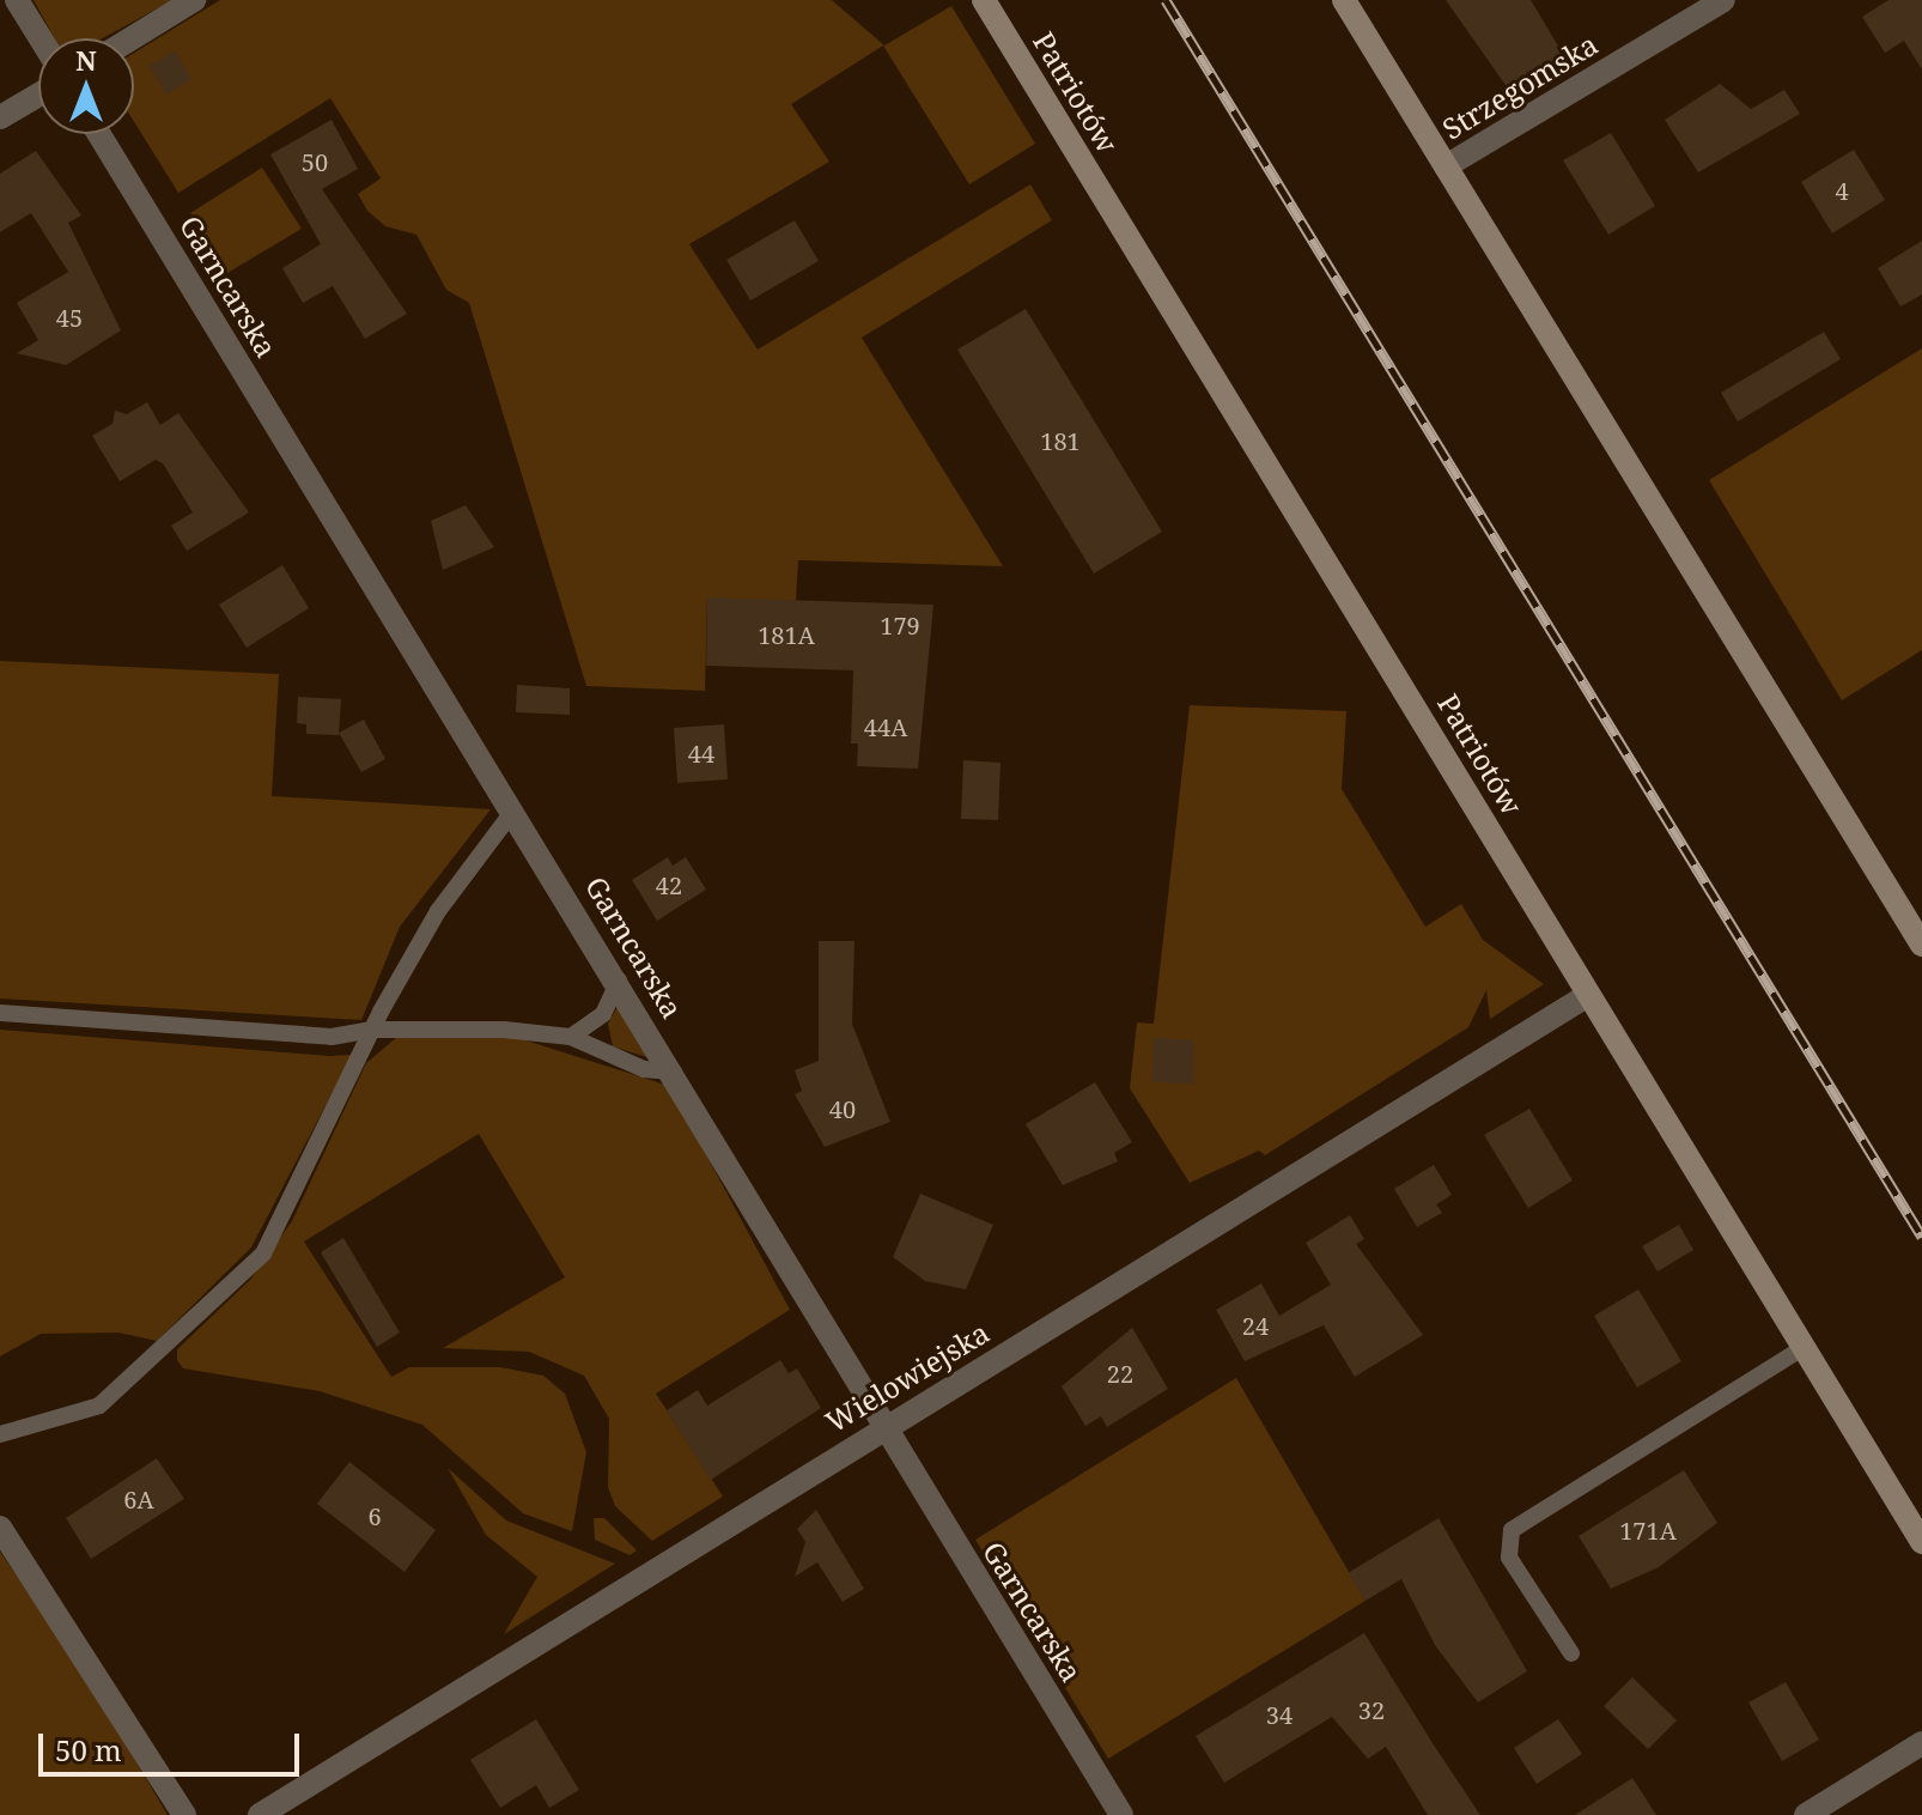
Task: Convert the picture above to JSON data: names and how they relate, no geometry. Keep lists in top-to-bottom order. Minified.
{"streets":{"main road":["Patriotów"],"street":["Strzegomska","Garncarska","Wielowiejska"]},"crossings":[["Patriotów","Wielowiejska"],["Garncarska","Wielowiejska"]],"house_numbers":["50","4","45","181","179","181A","44A","44","42","40","24","22","6A","6","171A","32","34"],"scale_bar":"50 m","north":"top"}
